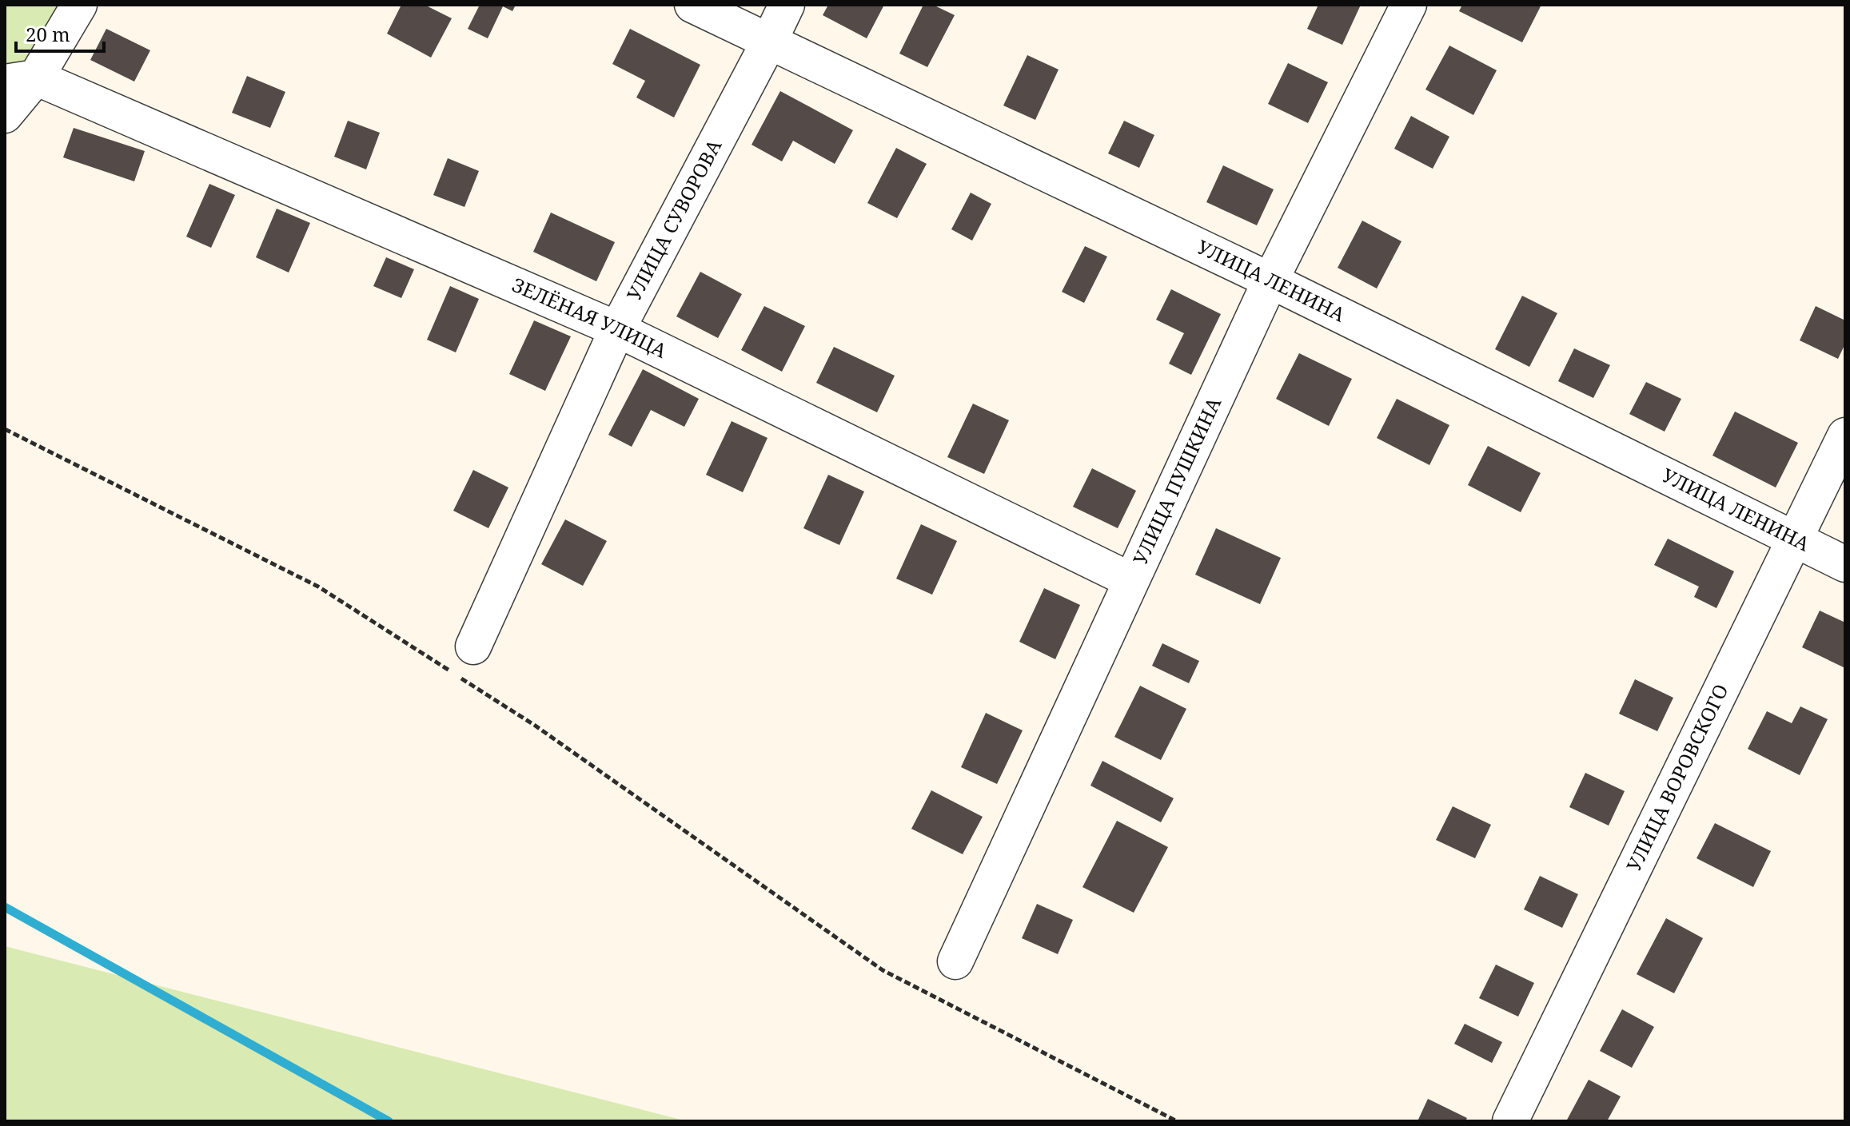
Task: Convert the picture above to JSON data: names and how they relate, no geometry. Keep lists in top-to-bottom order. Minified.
{"streets":{"street":["УЛИЦА СУВОРОВА","УЛИЦА ЛЕНИНА","ЗЕЛЁНАЯ УЛИЦА","УЛИЦА ПУШКИНА","УЛИЦА ВОРОВСКОГО"]},"crossings":[["УЛИЦА СУВОРОВА","УЛИЦА ЛЕНИНА"],["УЛИЦА СУВОРОВА","ЗЕЛЁНАЯ УЛИЦА"],["УЛИЦА ЛЕНИНА","УЛИЦА ПУШКИНА"],["УЛИЦА ЛЕНИНА","УЛИЦА ВОРОВСКОГО"],["ЗЕЛЁНАЯ УЛИЦА","УЛИЦА ПУШКИНА"]],"scale_bar":"20 m"}
